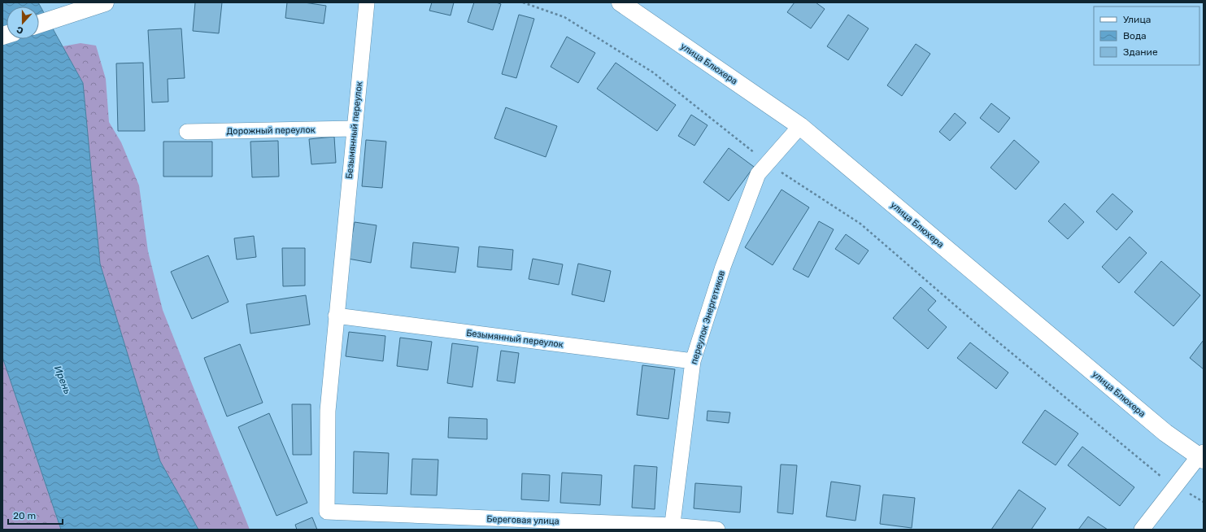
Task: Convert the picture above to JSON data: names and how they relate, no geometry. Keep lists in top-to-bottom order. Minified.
{"streets":{"street":["улица Блюхера","Дорожный переулок","Безымянный переулок","переулок Энергетиков","Береговая улица"]},"crossings":[["улица Блюхера","переулок Энергетиков"],["Дорожный переулок","Безымянный переулок"],["Безымянный переулок","переулок Энергетиков"],["Безымянный переулок","Береговая улица"],["переулок Энергетиков","Береговая улица"]],"water":["Ирень"],"legend":["Улица","Вода","Здание"],"scale_bar":"20 m","north":"bottom"}
